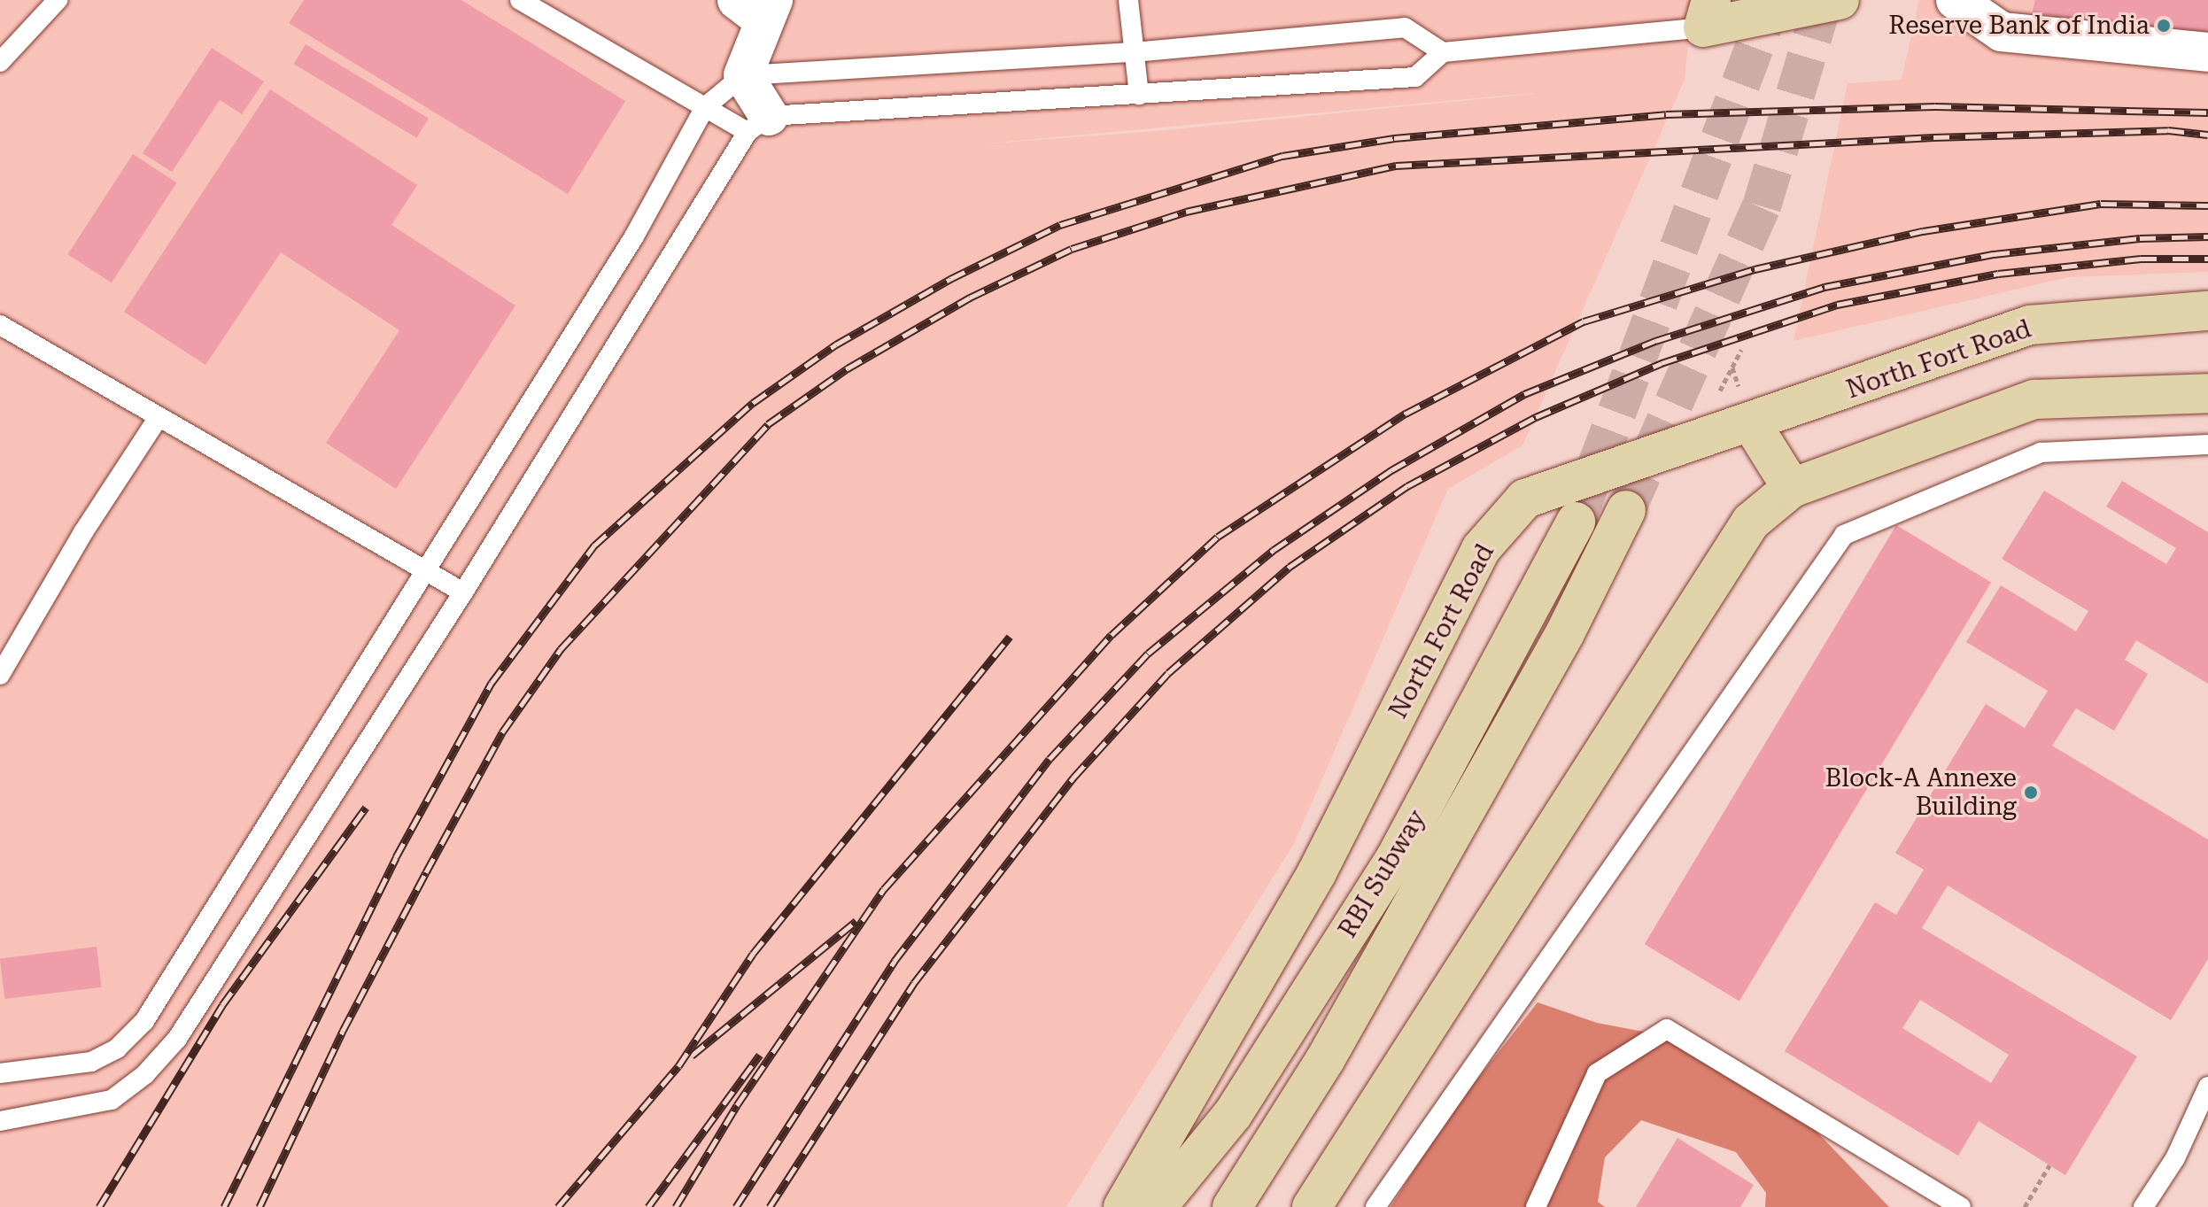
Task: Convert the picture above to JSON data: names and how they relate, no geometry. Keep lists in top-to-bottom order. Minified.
{"streets":{"main road":["North Fort Road","RBI Subway"]},"places":["Reserve Bank of India","Block-A Annexe Building"]}
